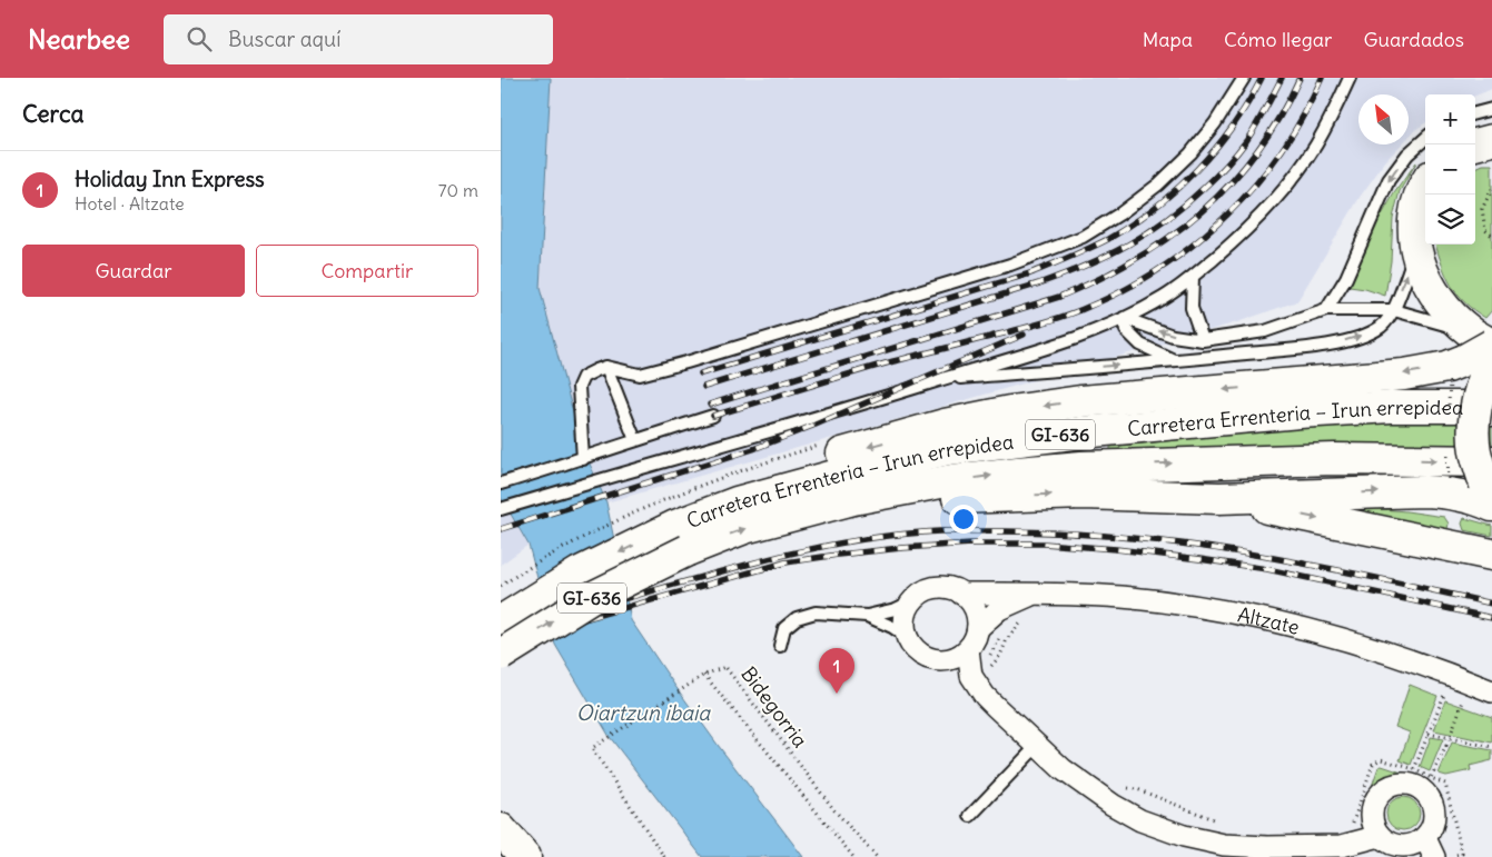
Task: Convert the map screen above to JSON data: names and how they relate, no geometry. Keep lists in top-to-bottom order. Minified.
{"streets":{"main road":["Carretera Errenteria – Irun errepidea","GI-636"],"street":["Altzate"],"path":["Bidegorria"]},"water":["Oiartzun ibaia"],"north":"top left","page":{"header":"Nearbee","search":"Buscar aquí","nav":["Mapa","Cómo llegar","Guardados"],"heading":"Cerca","map_buttons":["+","−"],"list":[{"mark":"1","name":"Holiday Inn Express","note":"Hotel · Altzate","value":"70 m"}],"buttons":["Guardar","Compartir"],"pins":"1"}}
